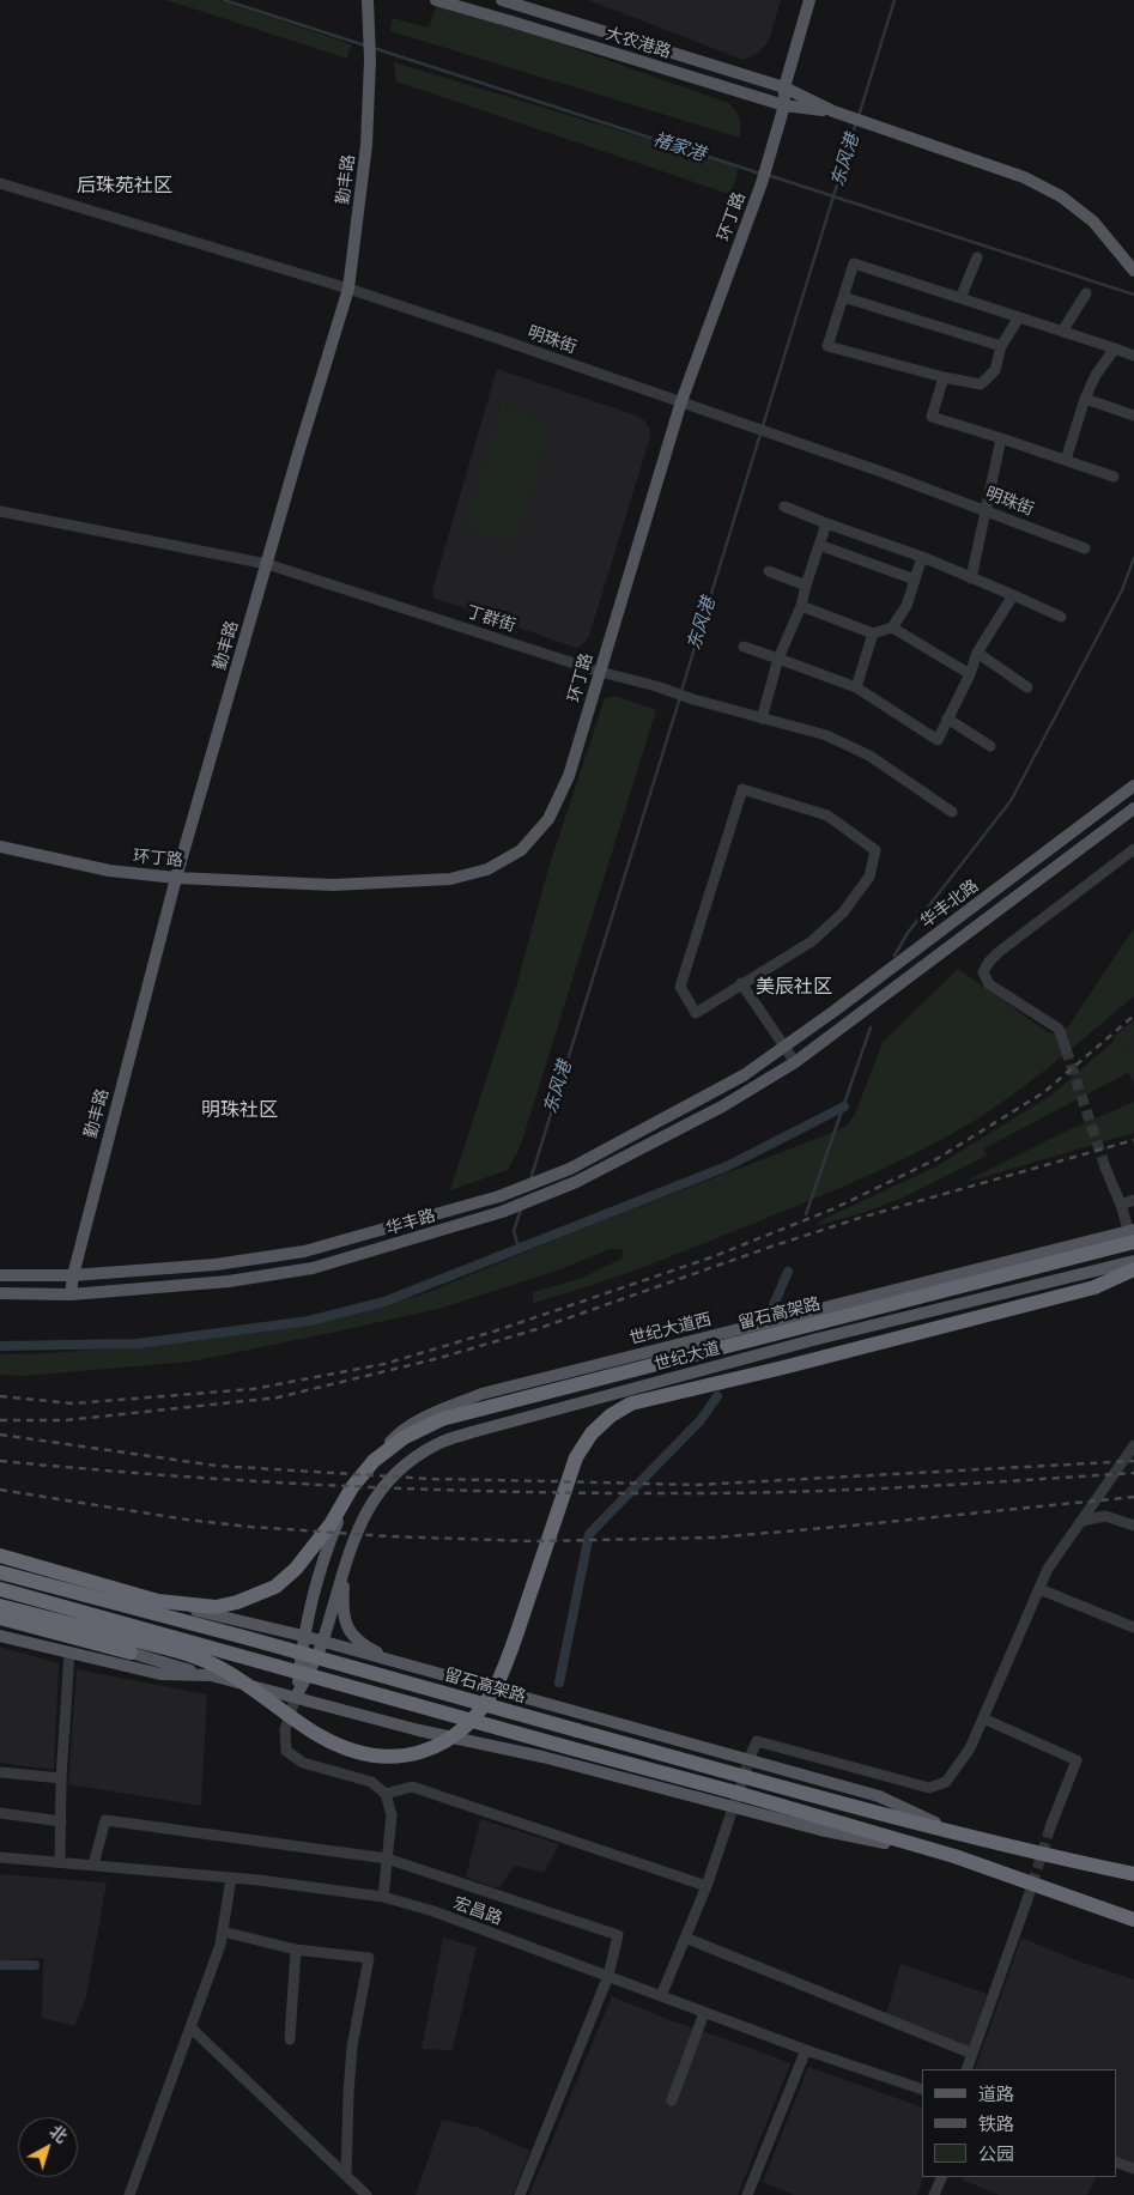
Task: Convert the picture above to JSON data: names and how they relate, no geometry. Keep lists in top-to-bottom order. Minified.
{"streets":{"highway":["留石高架路"],"main road":["大农港路","勤丰路","环丁路","华丰北路","华丰路","世纪大道西","世纪大道"],"street":["明珠街","丁群街","宏昌路"]},"crossings":[["大农港路","环丁路"],["勤丰路","环丁路"],["勤丰路","明珠街"],["勤丰路","丁群街"],["勤丰路","华丰路"],["环丁路","明珠街"],["环丁路","丁群街"],["华丰北路","华丰路"],["留石高架路","世纪大道西"]],"districts":["后珠苑社区","美辰社区","明珠社区"],"water":["褚家港","东风港"],"legend":["道路","铁路","公园"],"north":"top right"}
